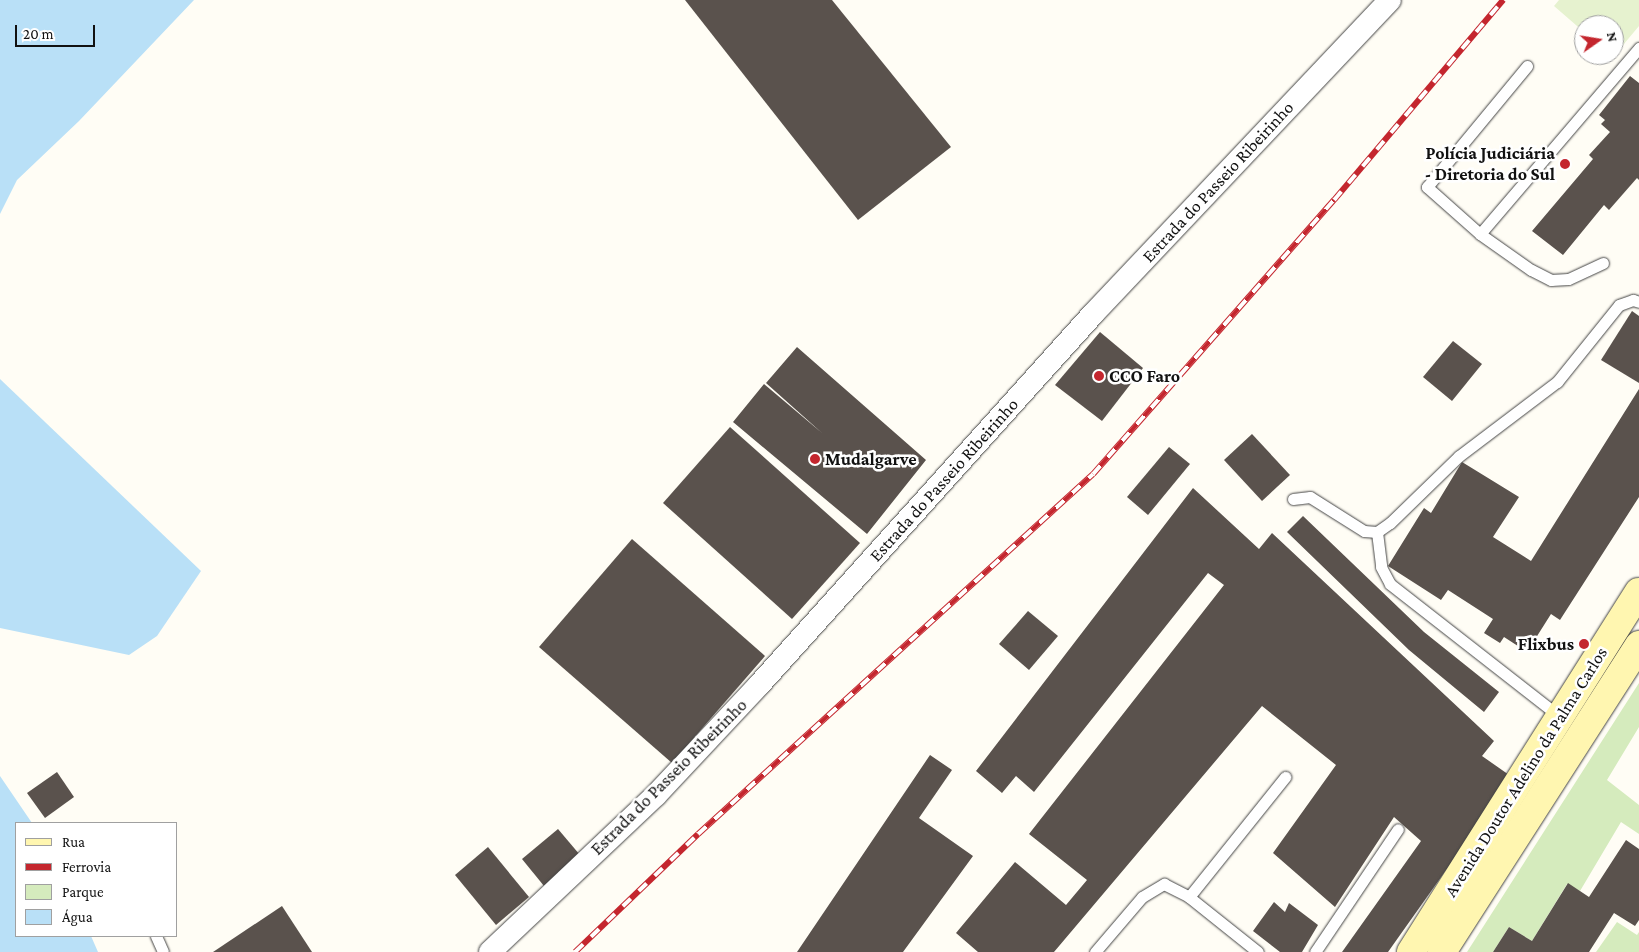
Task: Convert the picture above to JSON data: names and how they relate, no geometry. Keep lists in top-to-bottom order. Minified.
{"streets":{"main road":["Avenida Doutor Adelino da Palma Carlos"],"street":["Estrada do Passeio Ribeirinho"]},"places":["Polícia Judiciária - Diretoria do Sul","CCO Faro","Mudalgarve","Flixbus"],"legend":["Rua","Ferrovia","Parque","Água"],"scale_bar":"20 m","north":"right"}
